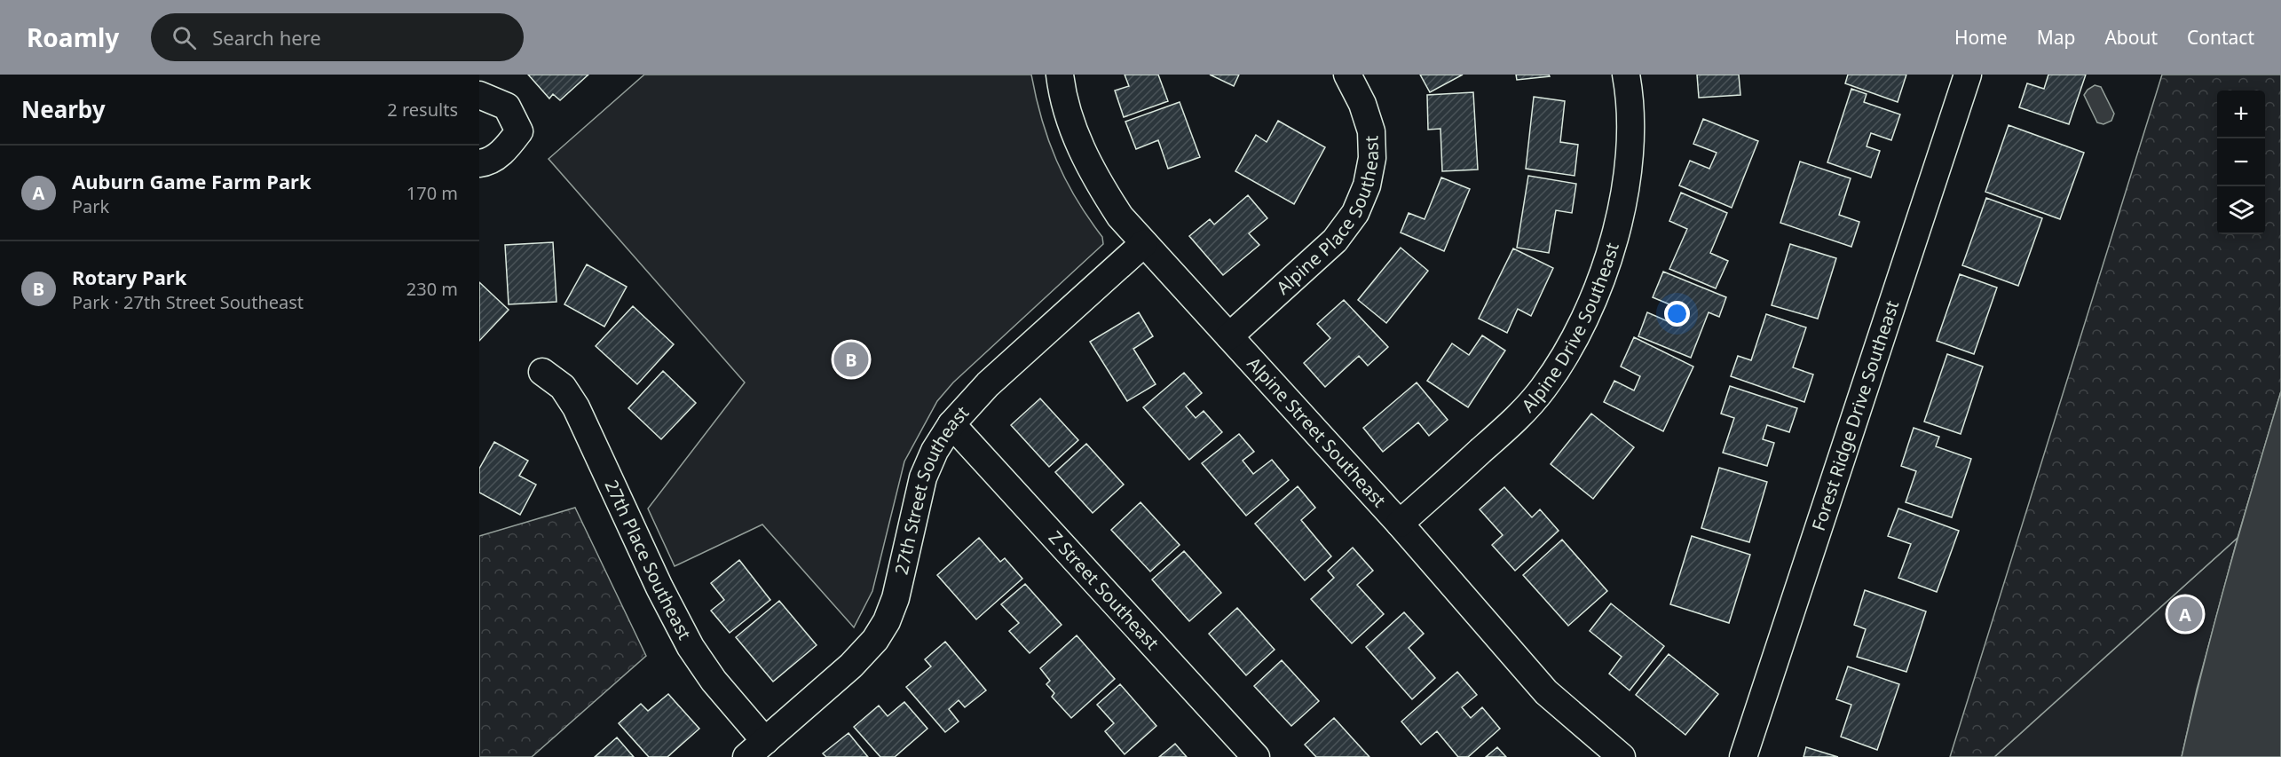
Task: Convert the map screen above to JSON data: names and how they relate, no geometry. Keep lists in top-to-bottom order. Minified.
{"streets":{"street":["Alpine Place Southeast","Alpine Drive Southeast","Forest Ridge Drive Southeast","Alpine Street Southeast","27th Street Southeast","27th Place Southeast","Z Street Southeast"]},"crossings":[["Alpine Place Southeast","Alpine Street Southeast"],["Alpine Drive Southeast","Alpine Street Southeast"],["Alpine Street Southeast","27th Street Southeast"],["27th Street Southeast","27th Place Southeast"],["27th Street Southeast","Z Street Southeast"]],"page":{"header":"Roamly","search":"Search here","nav":["Home","Map","About","Contact"],"heading":["Nearby","2 results"],"map_buttons":["+","−"],"list":[{"mark":"A","name":"Auburn Game Farm Park","note":"Park","value":"170 m"},{"mark":"B","name":"Rotary Park","note":"Park · 27th Street Southeast","value":"230 m"}],"pins":["B","A"]}}
